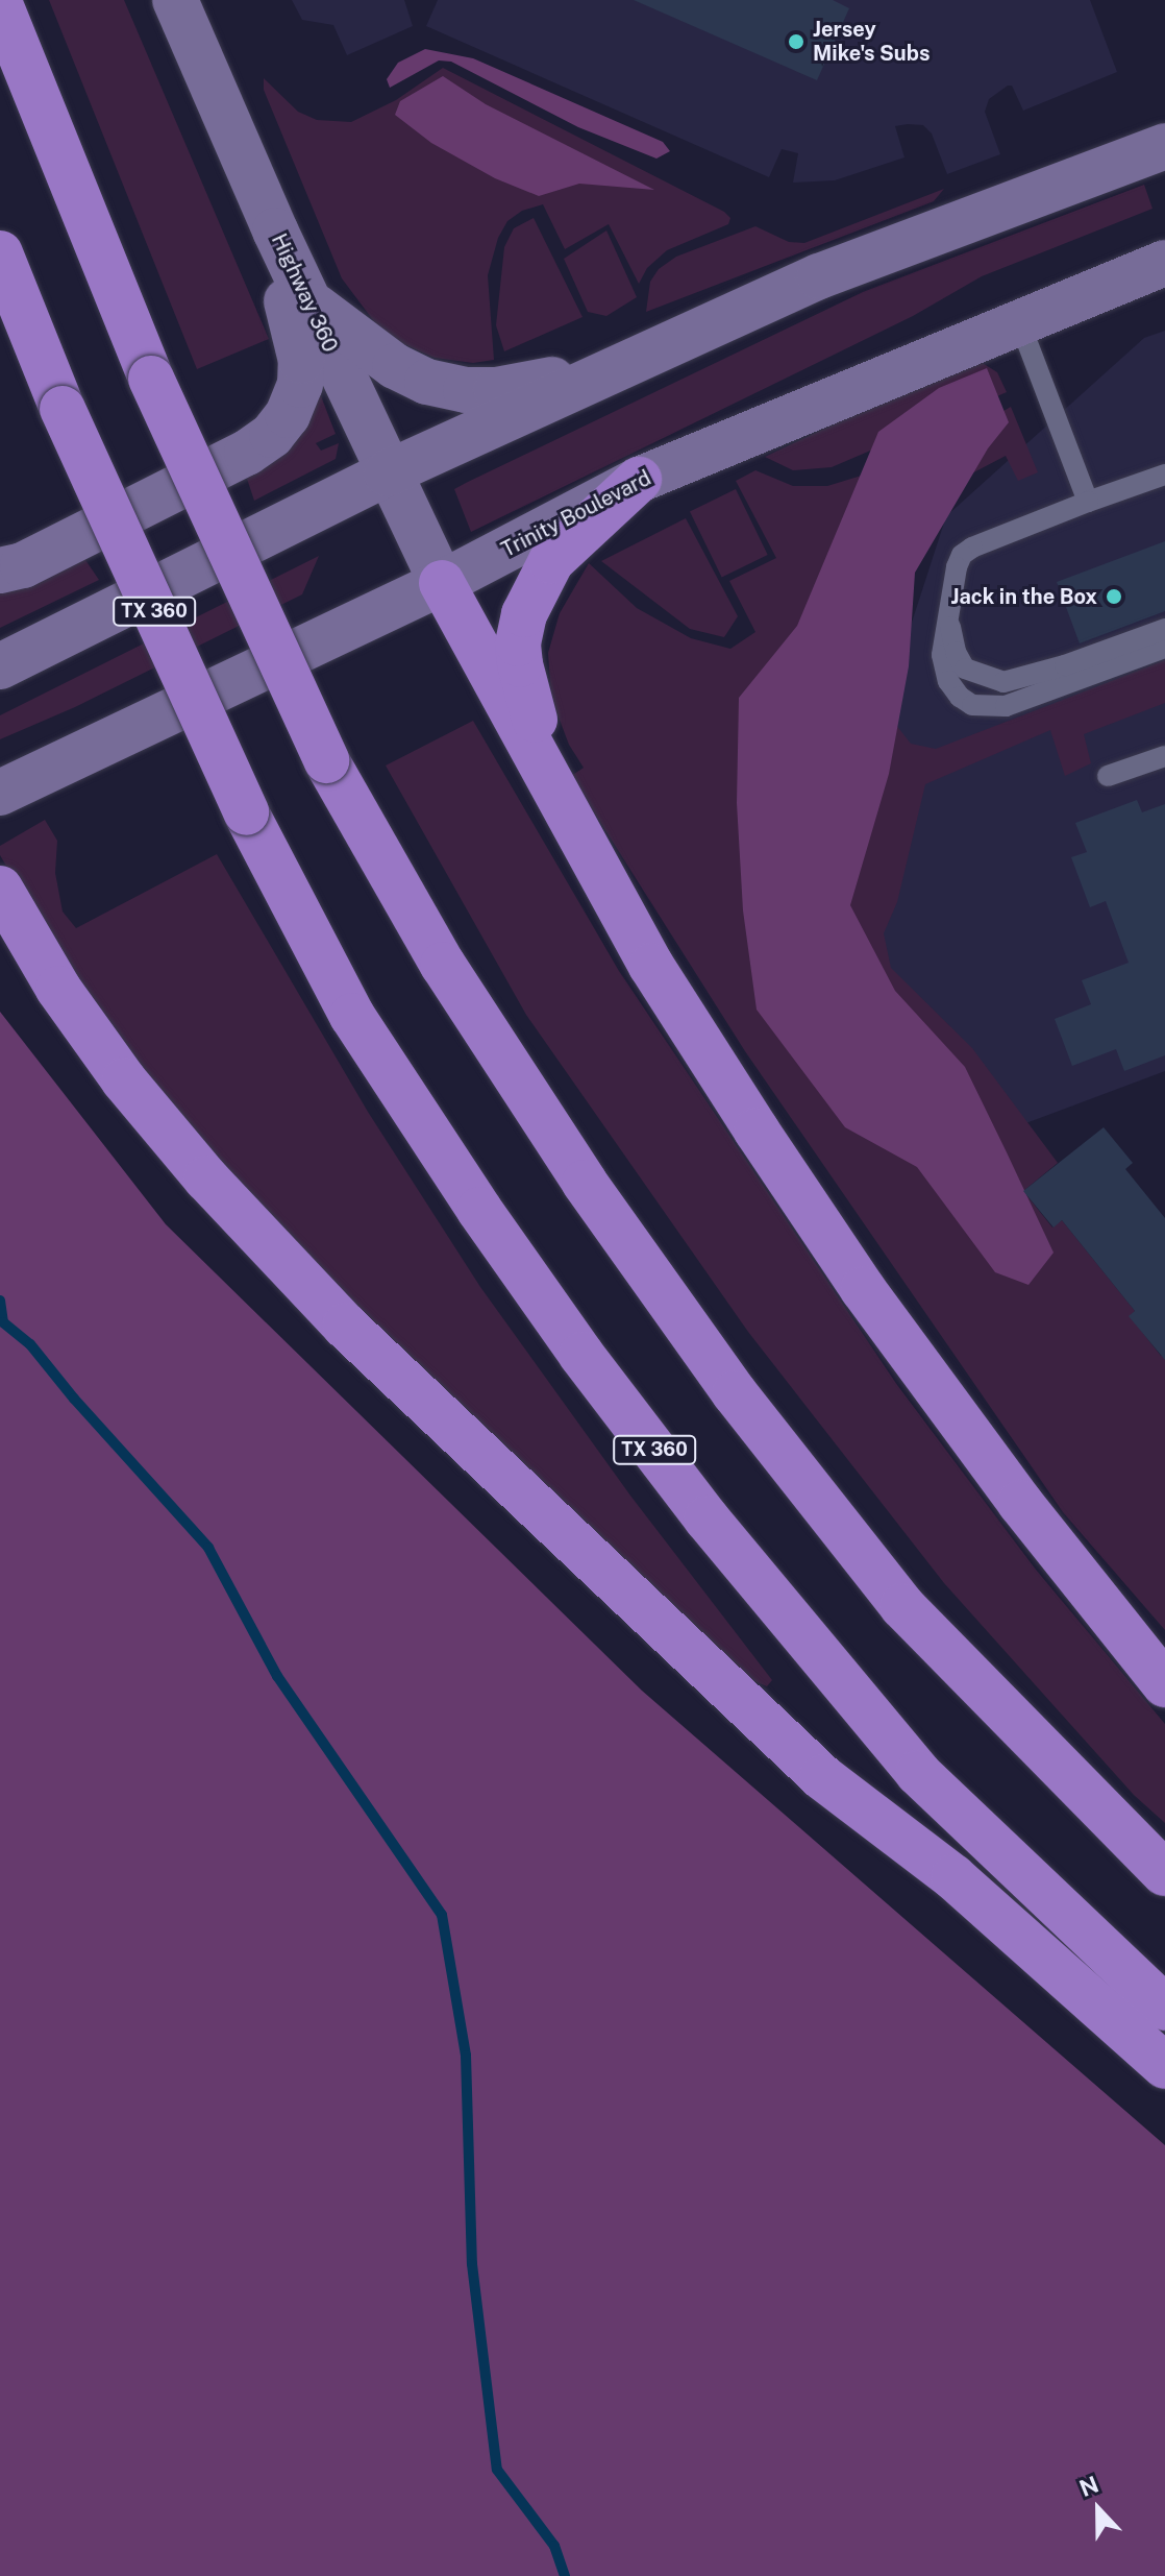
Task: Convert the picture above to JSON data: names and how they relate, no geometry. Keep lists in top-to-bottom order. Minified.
{"streets":{"highway":["TX 360"],"main road":["Highway 360","Trinity Boulevard"]},"crossings":[["Highway 360","Trinity Boulevard"]],"places":["Jersey Mike's Subs","Jack in the Box"],"north":"top"}
